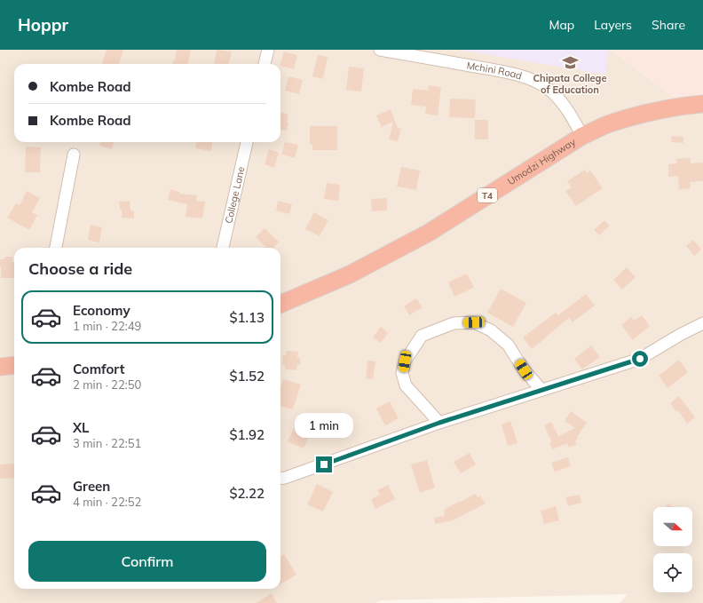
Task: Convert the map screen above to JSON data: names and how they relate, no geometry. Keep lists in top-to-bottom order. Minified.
{"streets":{"highway":["Umodzi Highway","T4"],"street":["Mchini Road","College Lane"]},"crossings":[["Mchini Road","Umodzi Highway"]],"places":{"school or university":["Chipata College of Education"]},"north":"right","page":{"header":"Hoppr","nav":["Map","Layers","Share"],"banner":["Kombe Road","Kombe Road"],"heading":"Choose a ride","list":[{"name":"Economy","note":"1 min · 22:49","value":"$1.13"},{"name":"Comfort","note":"2 min · 22:50","value":"$1.52"},{"name":"XL","note":"3 min · 22:51","value":"$1.92"},{"name":"Green","note":"4 min · 22:52","value":"$2.22"}],"bubble":"1 min","buttons":"Confirm"}}
